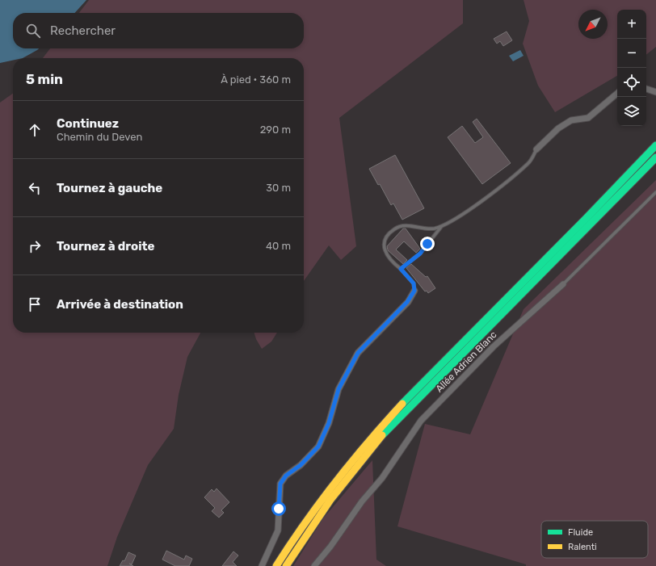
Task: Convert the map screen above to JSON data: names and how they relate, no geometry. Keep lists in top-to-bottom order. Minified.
{"streets":{"street":["Allée Adrien Blanc"]},"legend":["Fluide","Ralenti"],"north":"bottom left","page":{"map_buttons":["+","−"],"search":"Rechercher","heading":["5 min","À pied · 360 m"],"list":[["Continuez","Chemin du Deven","290 m"],["Tournez à gauche","30 m"],["Tournez à droite","40 m"],"Arrivée à destination"]}}
